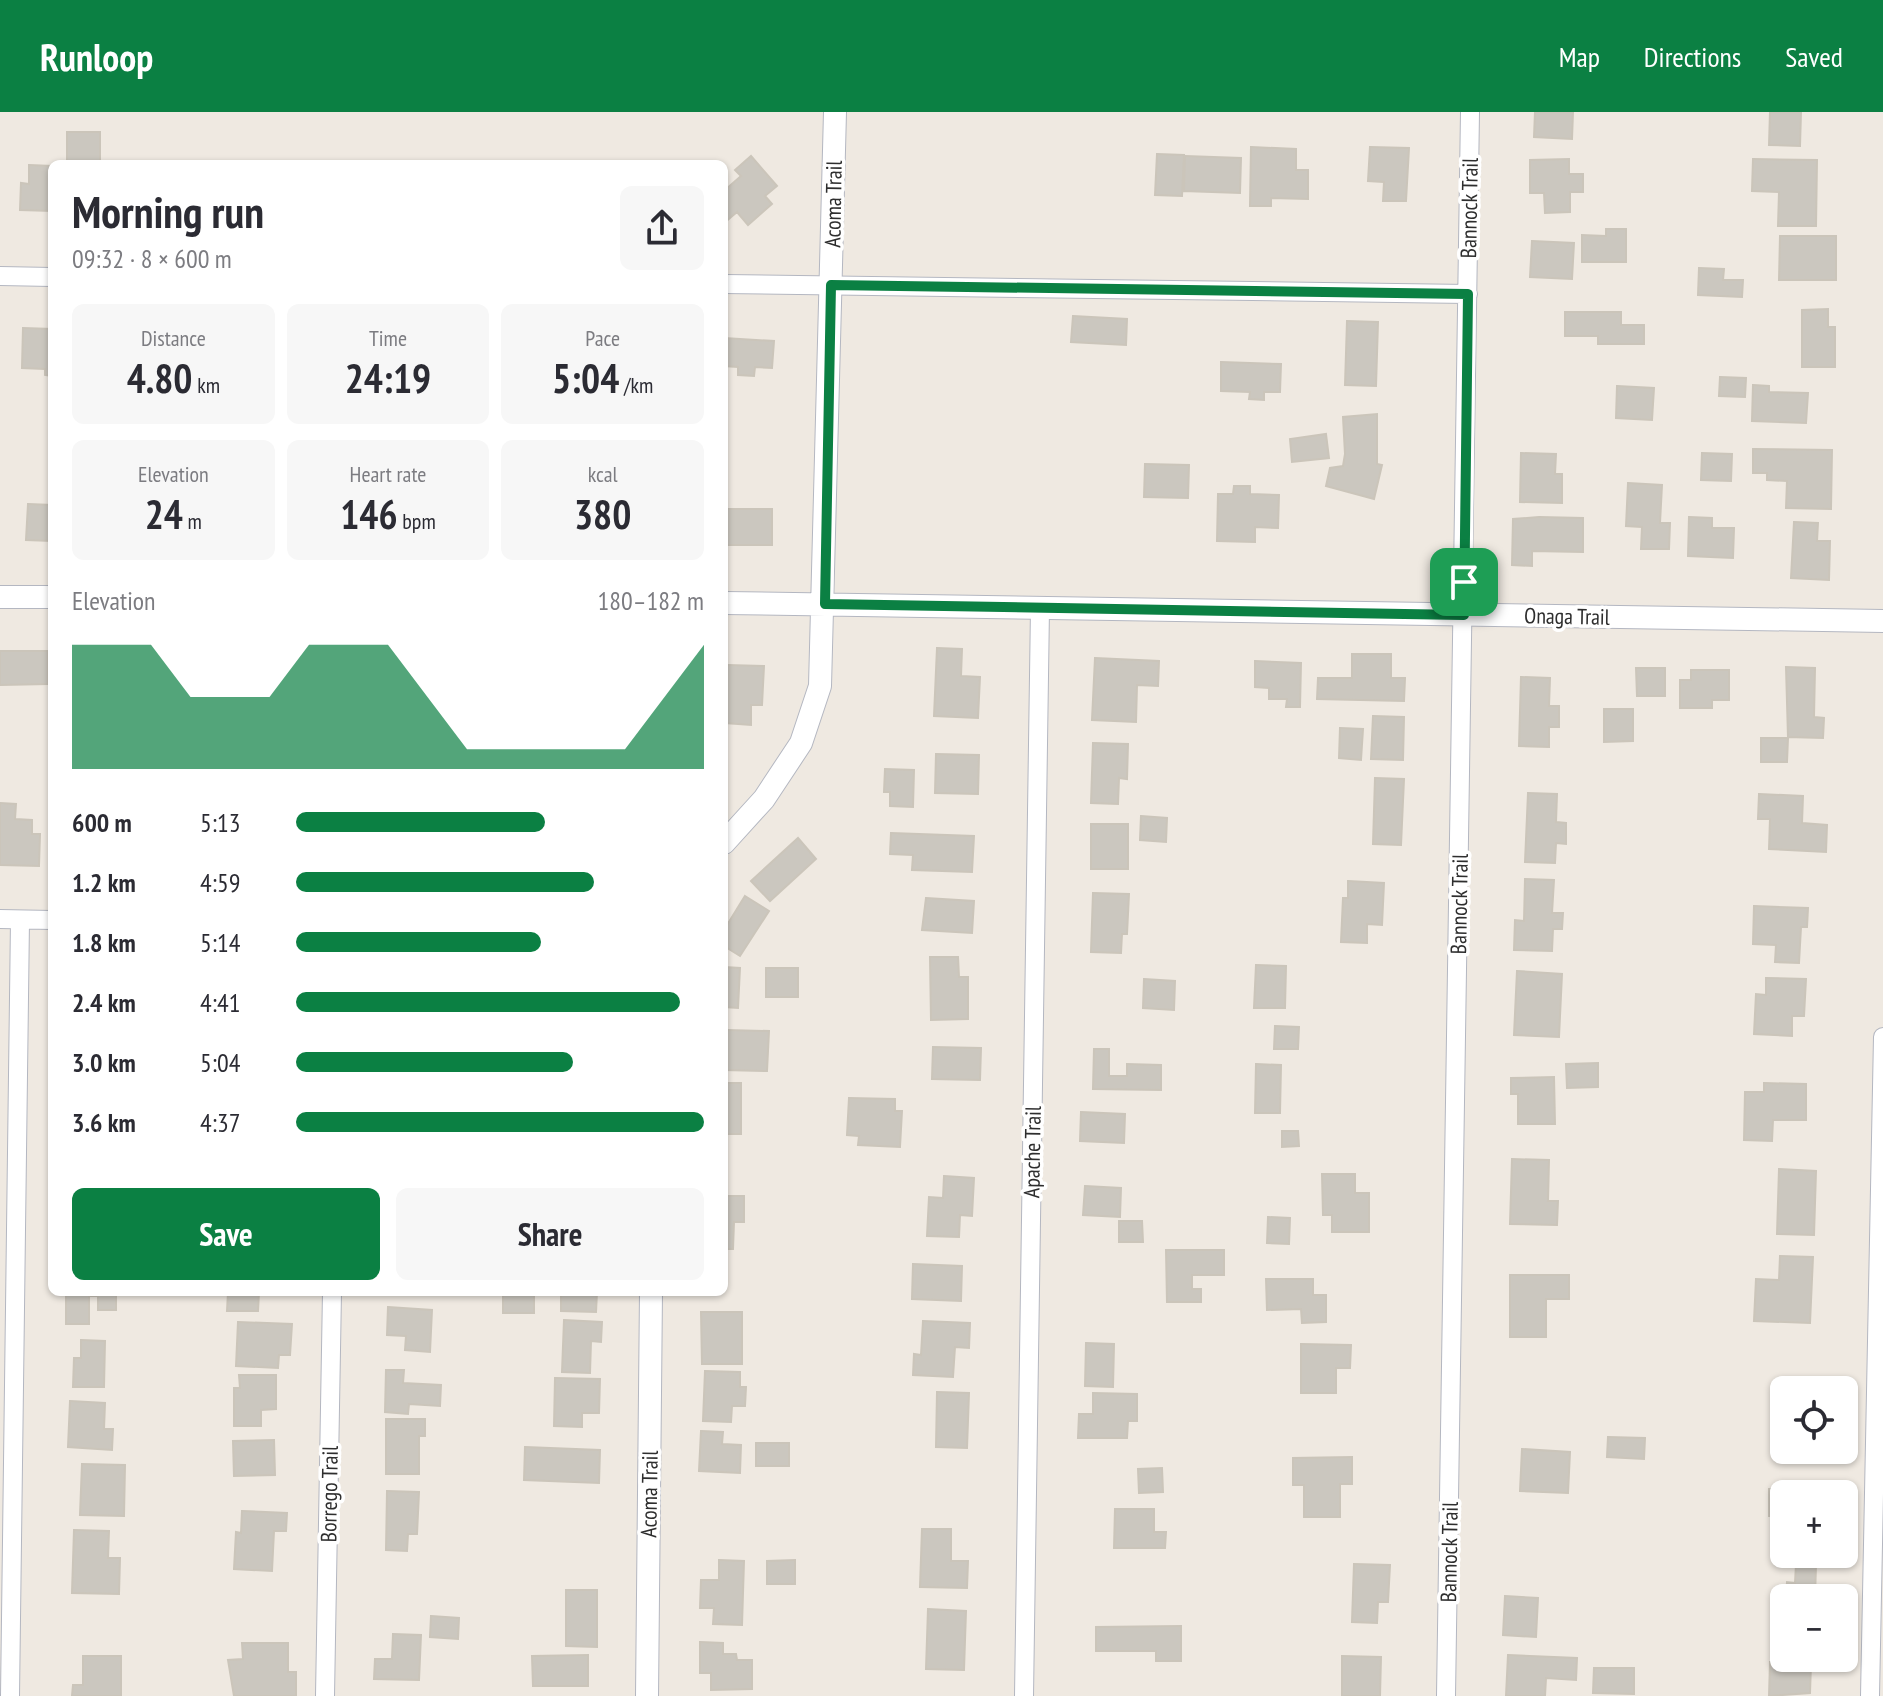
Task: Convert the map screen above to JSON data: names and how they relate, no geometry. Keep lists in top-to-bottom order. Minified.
{"streets":{"street":["Acoma Trail","Bannock Trail","Onaga Trail","Apache Trail","Borrego Trail"]},"crossings":[["Acoma Trail","Onaga Trail"],["Bannock Trail","Onaga Trail"],["Onaga Trail","Apache Trail"]],"page":{"header":"Runloop","nav":["Map","Directions","Saved"],"heading":["Morning run","09:32 · 8 × 600 m"],"stats":[["Distance","4.80 km"],["Time","24:19"],["Pace","5:04 /km"],["Elevation","24 m"],["Heart rate","146 bpm"],["kcal","380"]],"chart":["Elevation","180–182 m"],"list":[{"name":"600 m","note":"5:13"},{"name":"1.2 km","note":"4:59"},{"name":"1.8 km","note":"5:14"},{"name":"2.4 km","note":"4:41"},{"name":"3.0 km","note":"5:04"},{"name":"3.6 km","note":"4:37"}],"buttons":["Save","Share"],"map_buttons":["+","−"]}}
